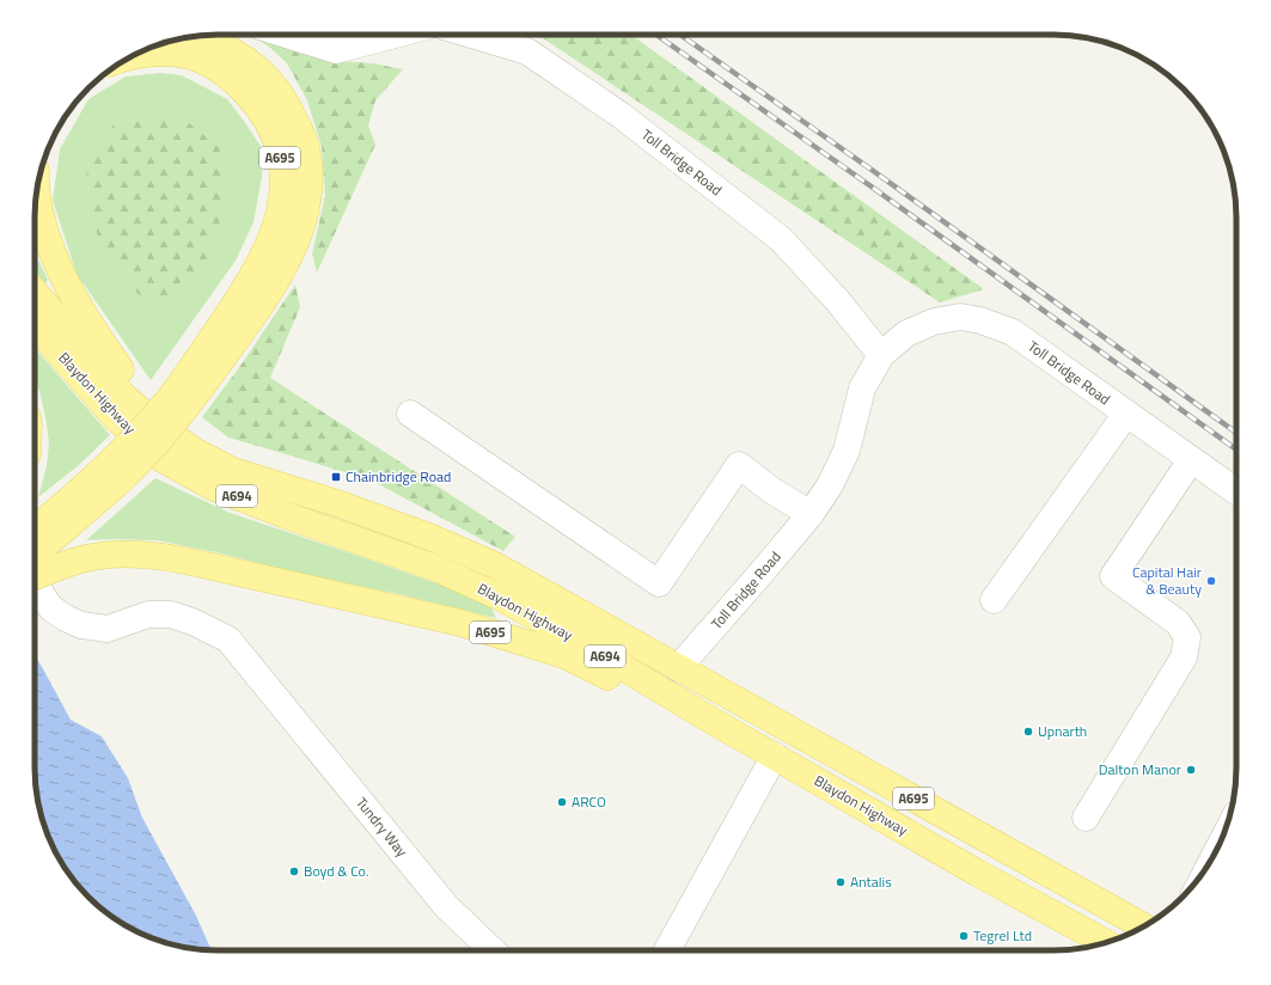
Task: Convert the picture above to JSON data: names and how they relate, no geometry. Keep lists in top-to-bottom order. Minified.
{"streets":{"main road":["A695","Blaydon Highway","A694"],"street":["Toll Bridge Road","Tundry Way"]},"crossings":[["A695","Blaydon Highway"],["Toll Bridge Road","Blaydon Highway"]],"places":{"transit":["Chainbridge Road"],"other":["Capital Hair & Beauty","Upnarth","Dalton Manor","ARCO","Boyd & Co.","Antalis","Tegrel Ltd"]}}
